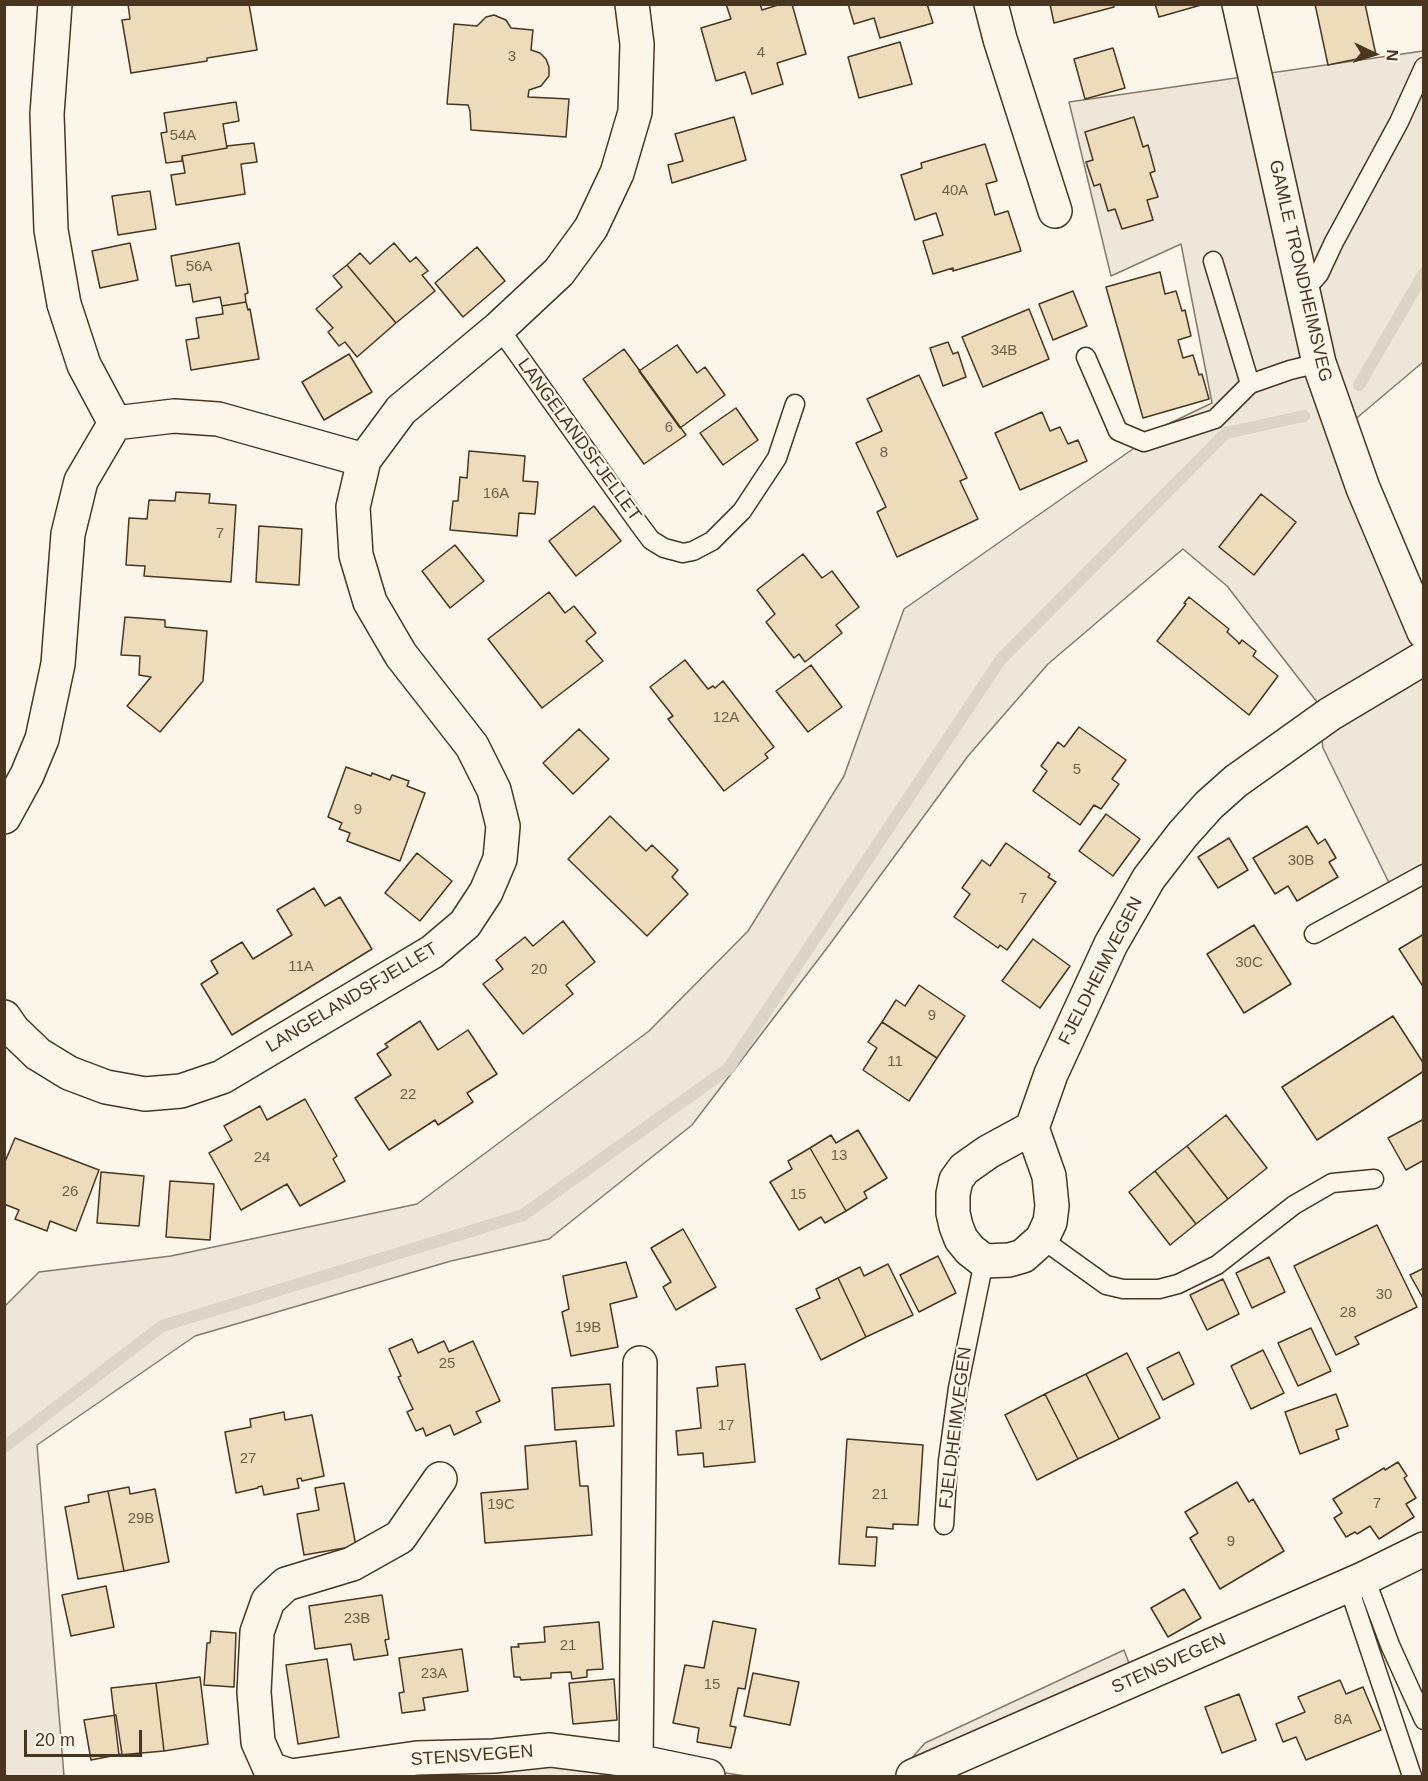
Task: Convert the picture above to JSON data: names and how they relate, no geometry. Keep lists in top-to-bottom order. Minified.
{"streets":{"street":["GAMLE TRONDHEIMSVEG","LANGELANDSFJELLET","FJELDHEIMVEGEN","STENSVEGEN"]},"house_numbers":["4","3","54A","40A","56A","34B","6","8","16A","7","12A","5","9","30B","7","30C","11A","20","9","11","22","13","24","26","15","30","28","19B","25","17","27","21","7","19C","29B","9","23B","21","23A","15","8A"],"scale_bar":"20 m","north":"right"}
